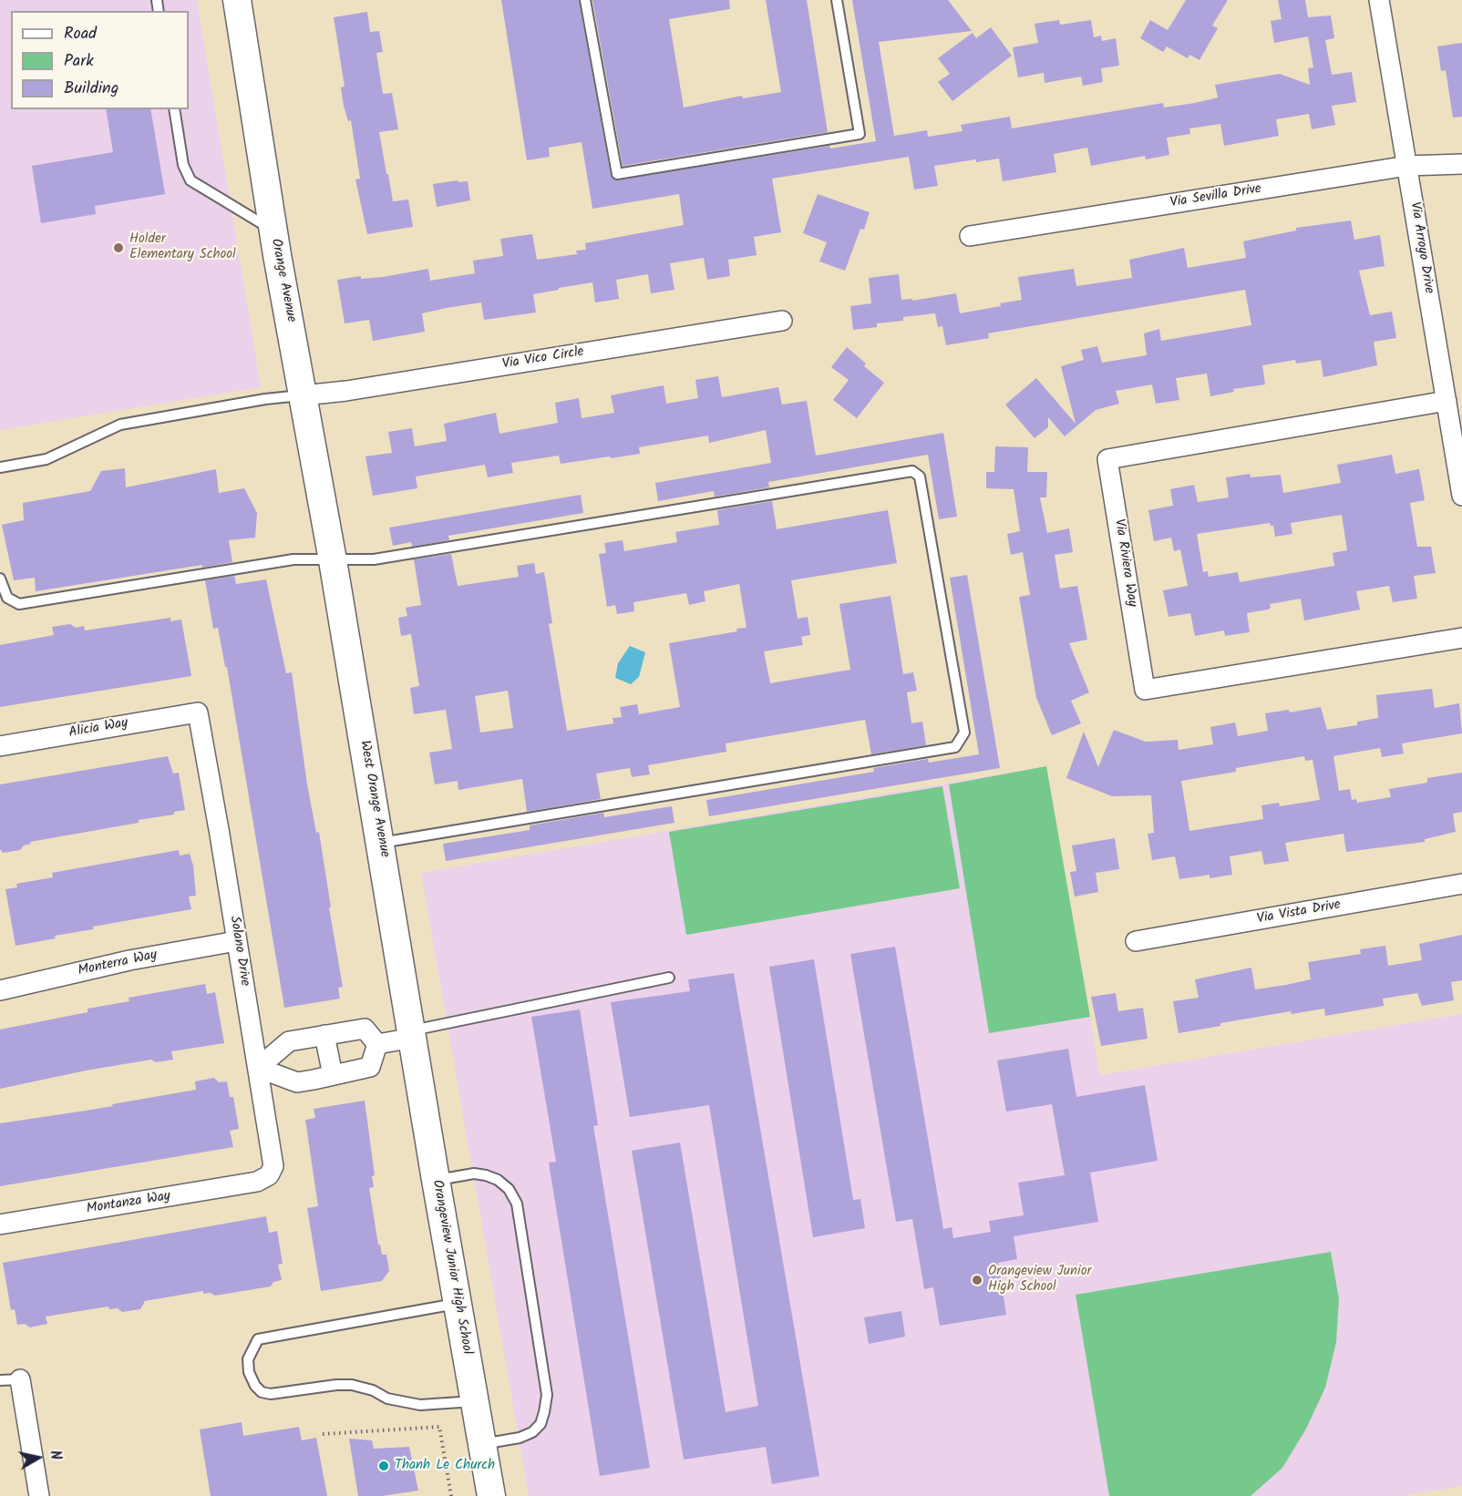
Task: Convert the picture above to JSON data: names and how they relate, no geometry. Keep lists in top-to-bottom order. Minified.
{"streets":{"main road":["Orange Avenue","West Orange Avenue","Orangeview Junior High School"],"street":["Via Sevilla Drive","Via Arroyo Drive","Via Vico Circle","Via Riviera Way","Alicia Way","Via Vista Drive","Solano Drive","Monterra Way","Montanza Way"]},"crossings":[["Via Sevilla Drive","Via Arroyo Drive"],["Via Arroyo Drive","Via Riviera Way"],["Orange Avenue","Via Vico Circle"],["Orange Avenue","West Orange Avenue"],["Alicia Way","Solano Drive"],["West Orange Avenue","Orangeview Junior High School"],["Solano Drive","Monterra Way"],["Solano Drive","Montanza Way"]],"places":["Holder Elementary School","Orangeview Junior High School","Thanh Le Church"],"legend":["Road","Park","Building"],"north":"right"}
